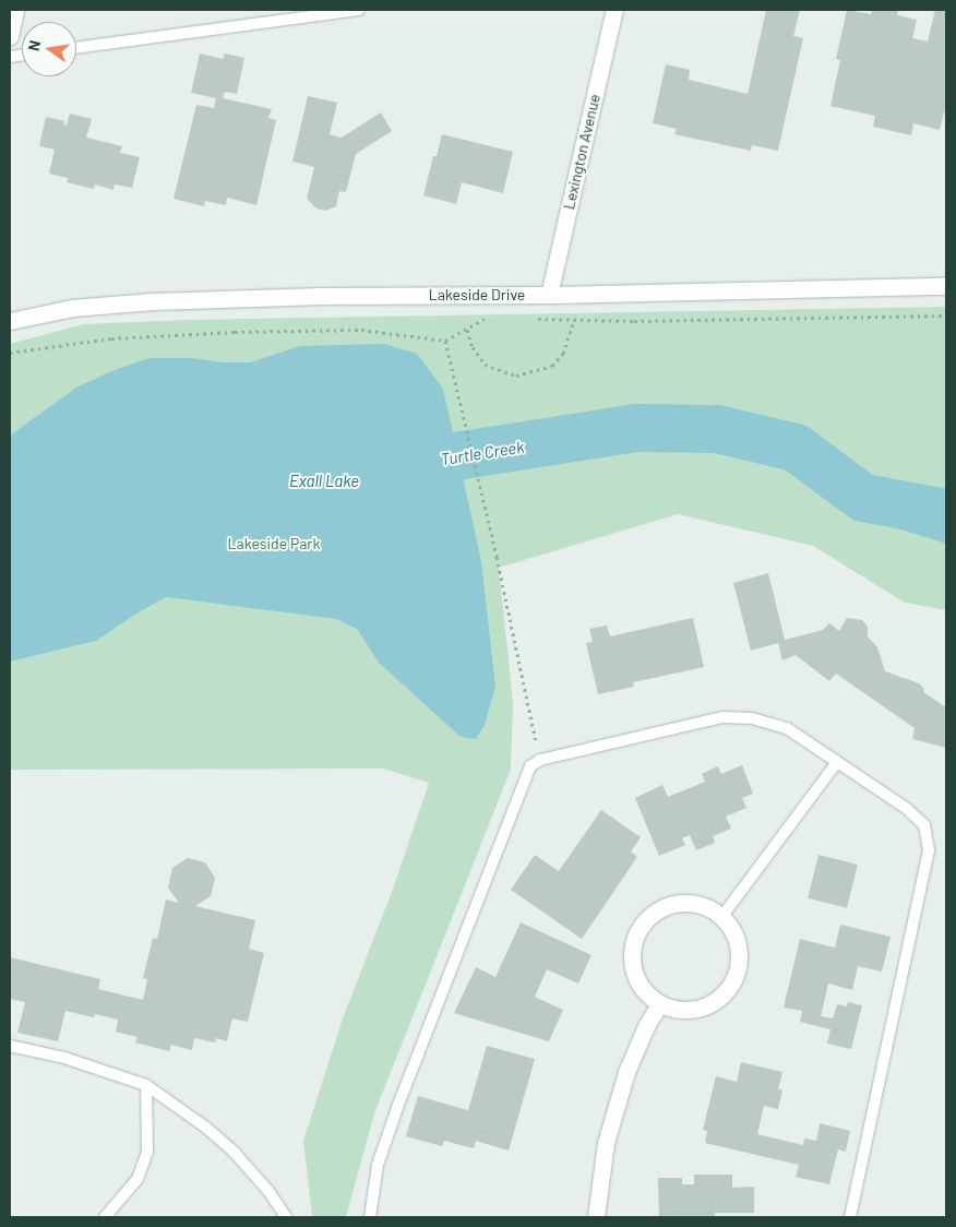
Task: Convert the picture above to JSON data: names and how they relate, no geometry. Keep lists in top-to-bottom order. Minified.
{"streets":{"street":["Lexington Avenue","Lakeside Drive"]},"crossings":[["Lexington Avenue","Lakeside Drive"]],"water":["Turtle Creek","Exall Lake"],"parks":["Lakeside Park"],"north":"left"}
